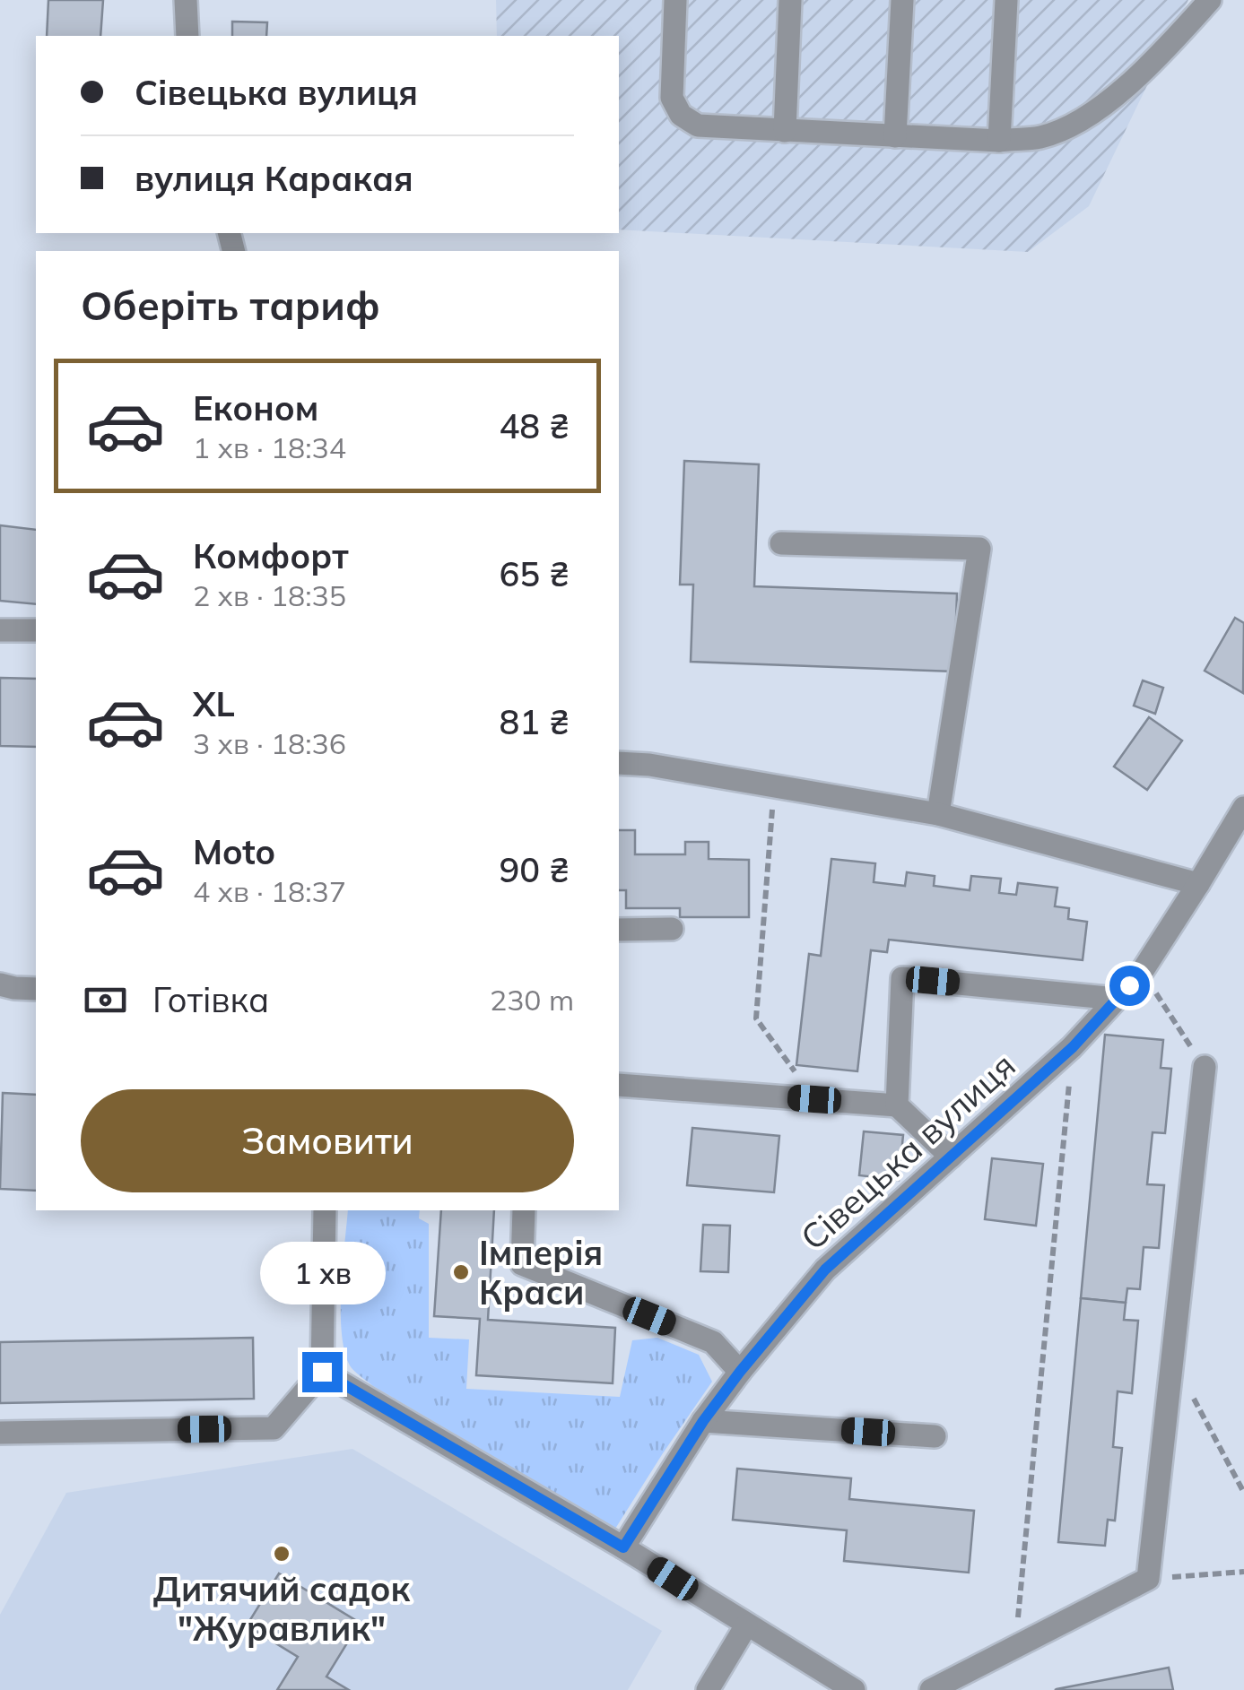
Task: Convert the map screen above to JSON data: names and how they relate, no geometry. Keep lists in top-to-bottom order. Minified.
{"streets":{"street":["Сівецька вулиця"]},"places":["Імперія Краси","Дитячий садок \"Журавлик\""],"page":{"banner":["Сівецька вулиця","вулиця Каракая"],"heading":"Оберіть тариф","list":[{"name":"Економ","note":"1 хв · 18:34","value":"48 ₴"},{"name":"Комфорт","note":"2 хв · 18:35","value":"65 ₴"},{"name":"XL","note":"3 хв · 18:36","value":"81 ₴"},{"name":"Moto","note":"4 хв · 18:37","value":"90 ₴"}],"pay":["Готівка","230 m"],"buttons":"Замовити","bubble":"1 хв"}}
